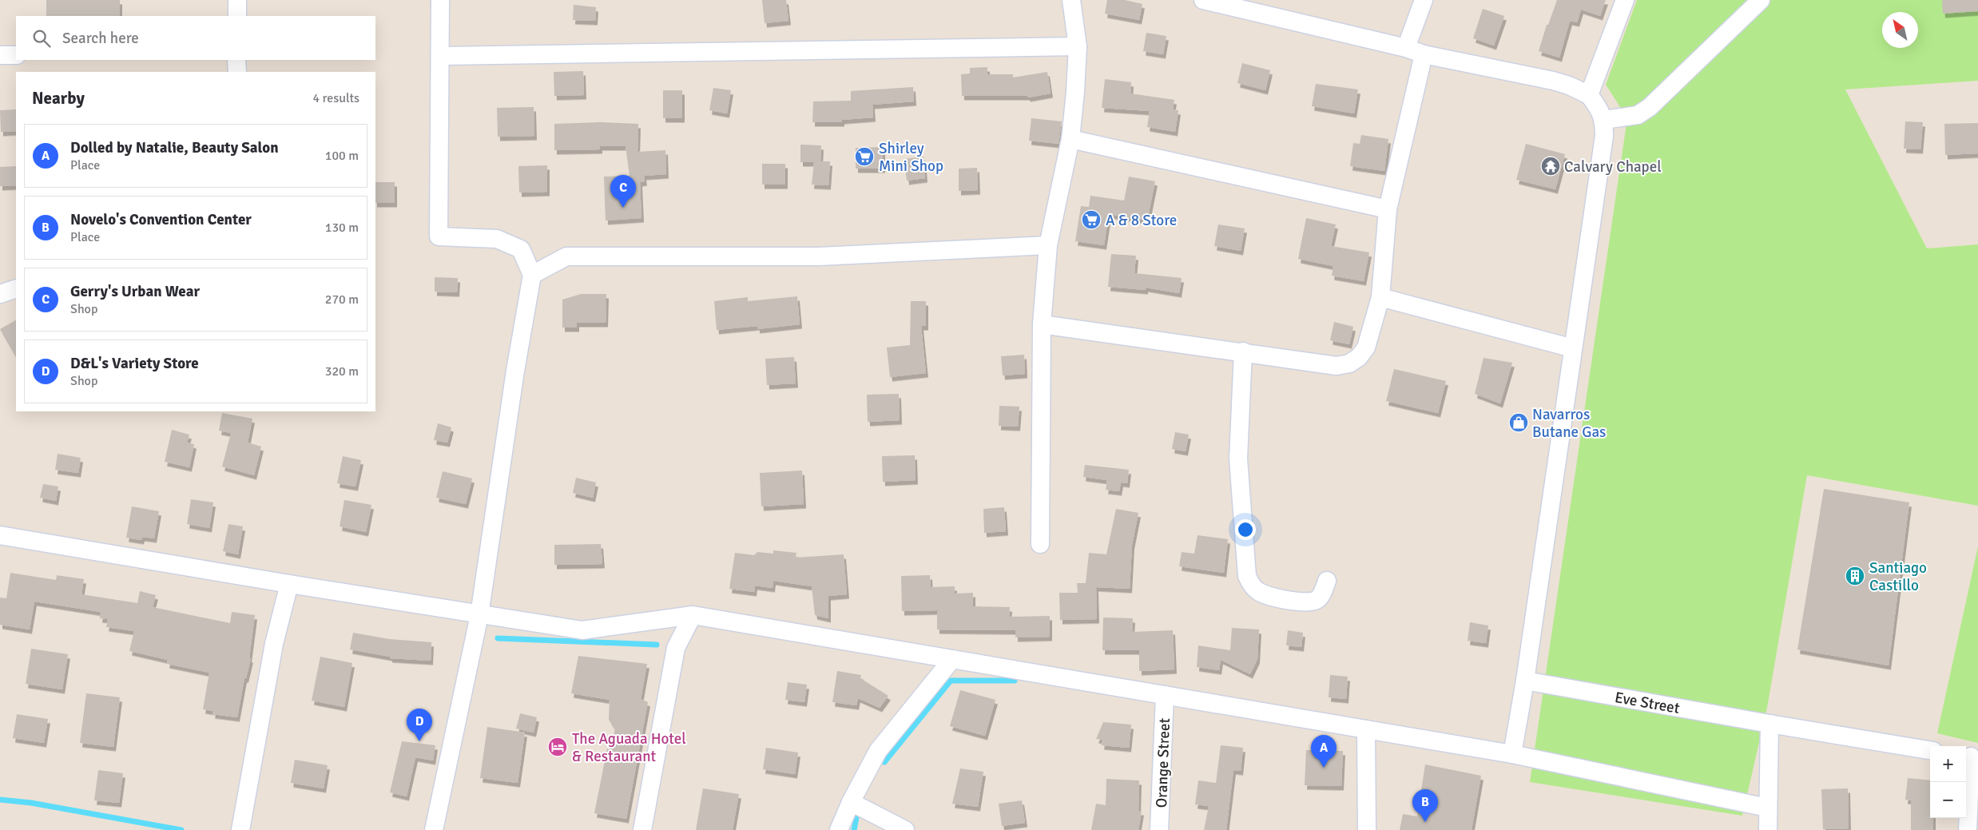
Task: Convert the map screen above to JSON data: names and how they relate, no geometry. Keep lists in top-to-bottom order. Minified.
{"streets":{"street":["Eve Street","Orange Street"]},"places":{"supermarket":["Shirley Mini Shop","A & 8 Store"],"temple":["Calvary Chapel"],"shop":["Navarros Butane Gas"],"building":["Santiago Castillo"],"hotel":["The Aguada Hotel & Restaurant"]},"north":"top left","page":{"search":"Search here","heading":["Nearby","4 results"],"list":[{"mark":"A","name":"Dolled by Natalie, Beauty Salon","note":"Place","value":"100 m"},{"mark":"B","name":"Novelo's Convention Center","note":"Place","value":"130 m"},{"mark":"C","name":"Gerry's Urban Wear","note":"Shop","value":"270 m"},{"mark":"D","name":"D&L's Variety Store","note":"Shop","value":"320 m"}],"pins":["C","D","A","B"],"map_buttons":["+","−"]}}
